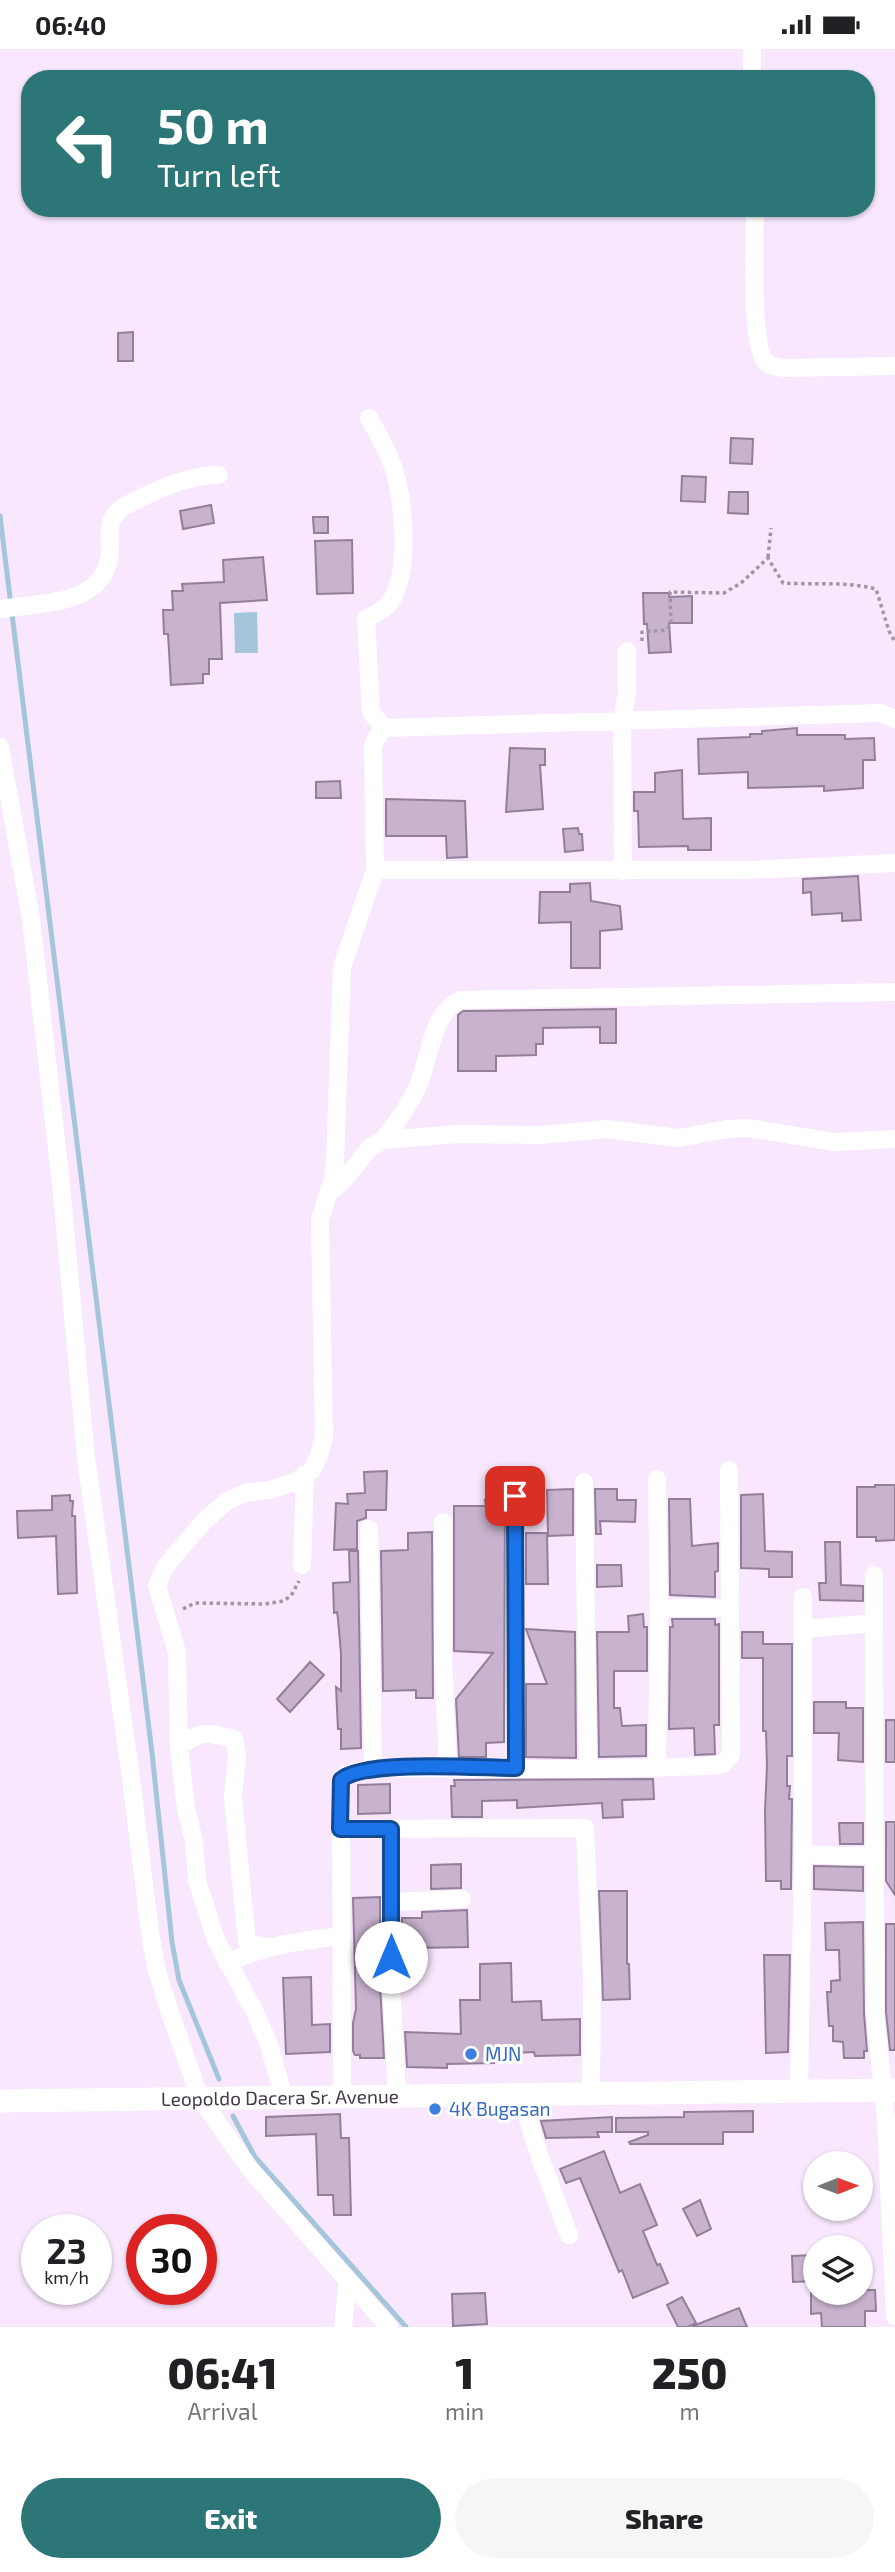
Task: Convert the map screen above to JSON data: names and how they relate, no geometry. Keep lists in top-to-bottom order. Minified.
{"streets":{"main road":["Leopoldo Dacera Sr. Avenue"]},"places":["MJN","4K Bugasan"],"north":"right","page":{"status":"06:40","turn":["50 m","Turn left"],"speed":"23 km/h","limit":"30","eta":["06:41","Arrival","1","min","250","m"],"buttons":["Exit","Share"]}}
